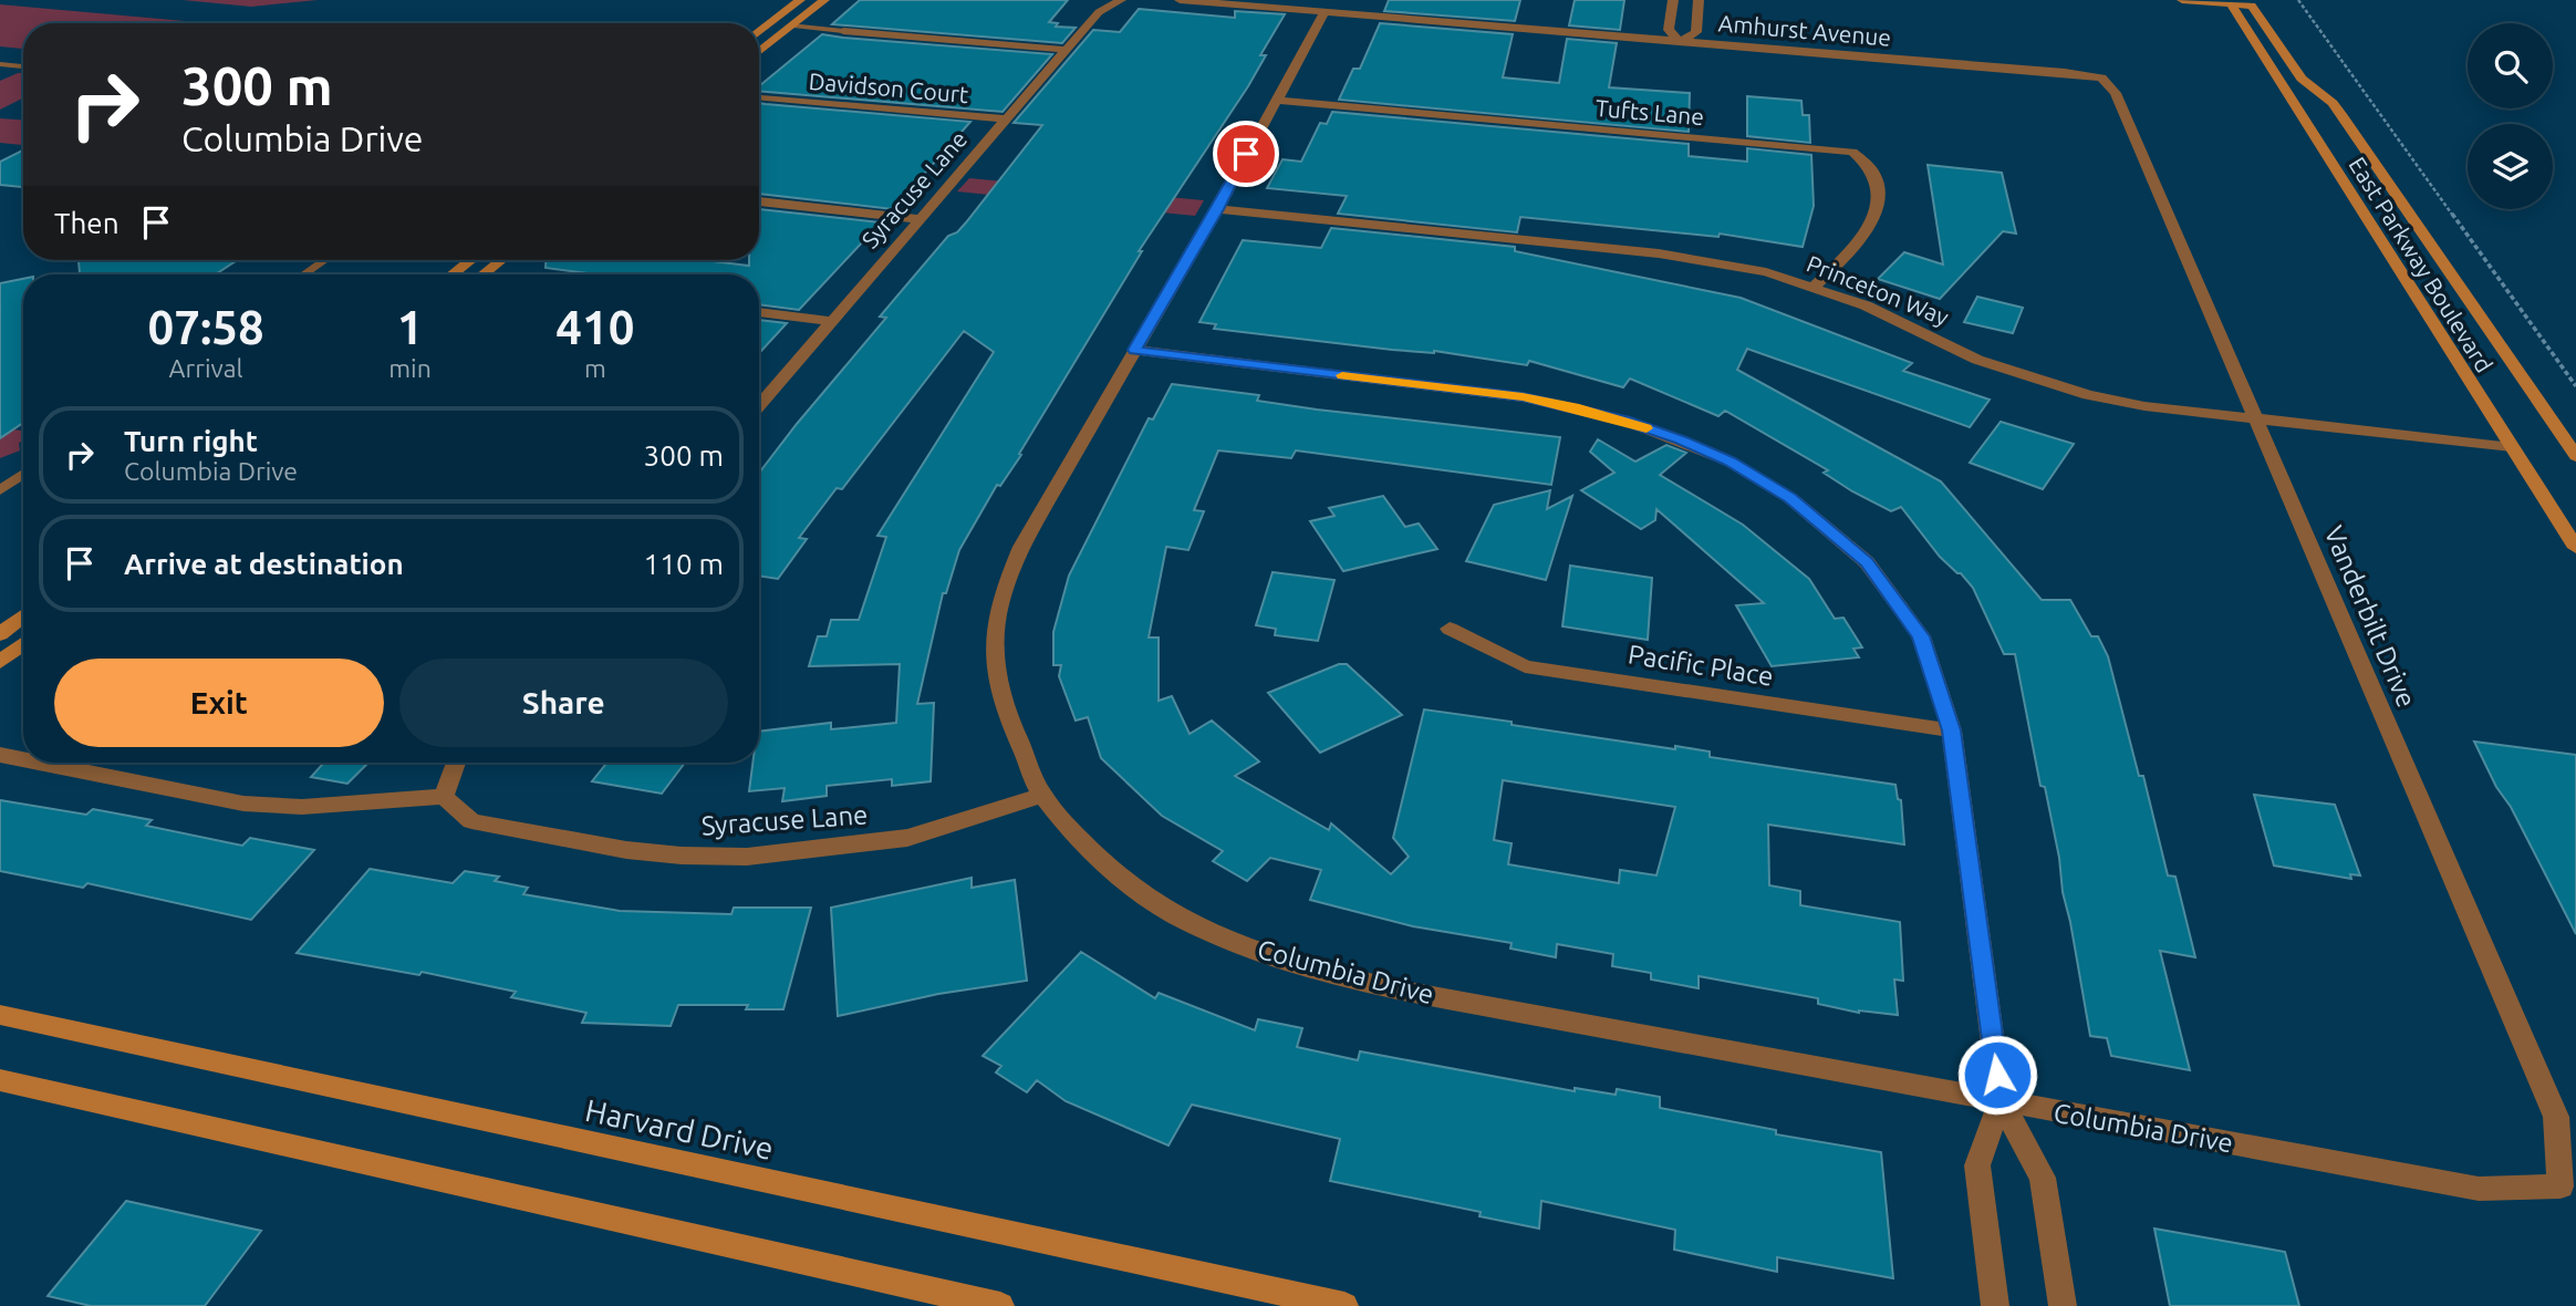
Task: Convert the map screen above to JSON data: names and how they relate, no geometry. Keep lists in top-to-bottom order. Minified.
{"streets":{"street":["Amhurst Avenue","Davidson Court","Tufts Lane","Syracuse Lane","East Parkway Boulevard","Princeton Way","Vanderbilt Drive","Pacific Place","Columbia Drive","Harvard Drive"]},"crossings":[["Amhurst Avenue","Vanderbilt Drive"],["Amhurst Avenue","Columbia Drive"],["Davidson Court","Syracuse Lane"],["Tufts Lane","Princeton Way"],["Tufts Lane","Columbia Drive"],["Syracuse Lane","Columbia Drive"],["East Parkway Boulevard","Princeton Way"],["Princeton Way","Vanderbilt Drive"],["Princeton Way","Columbia Drive"],["Vanderbilt Drive","Columbia Drive"]],"page":{"turn":["300 m","Columbia Drive"],"then":"Then","eta":["07:58","Arrival","1","min","410","m"],"list":[{"name":"Turn right","note":"Columbia Drive","value":"300 m"},{"name":"Arrive at destination","value":"110 m"}],"buttons":["Exit","Share"]}}
